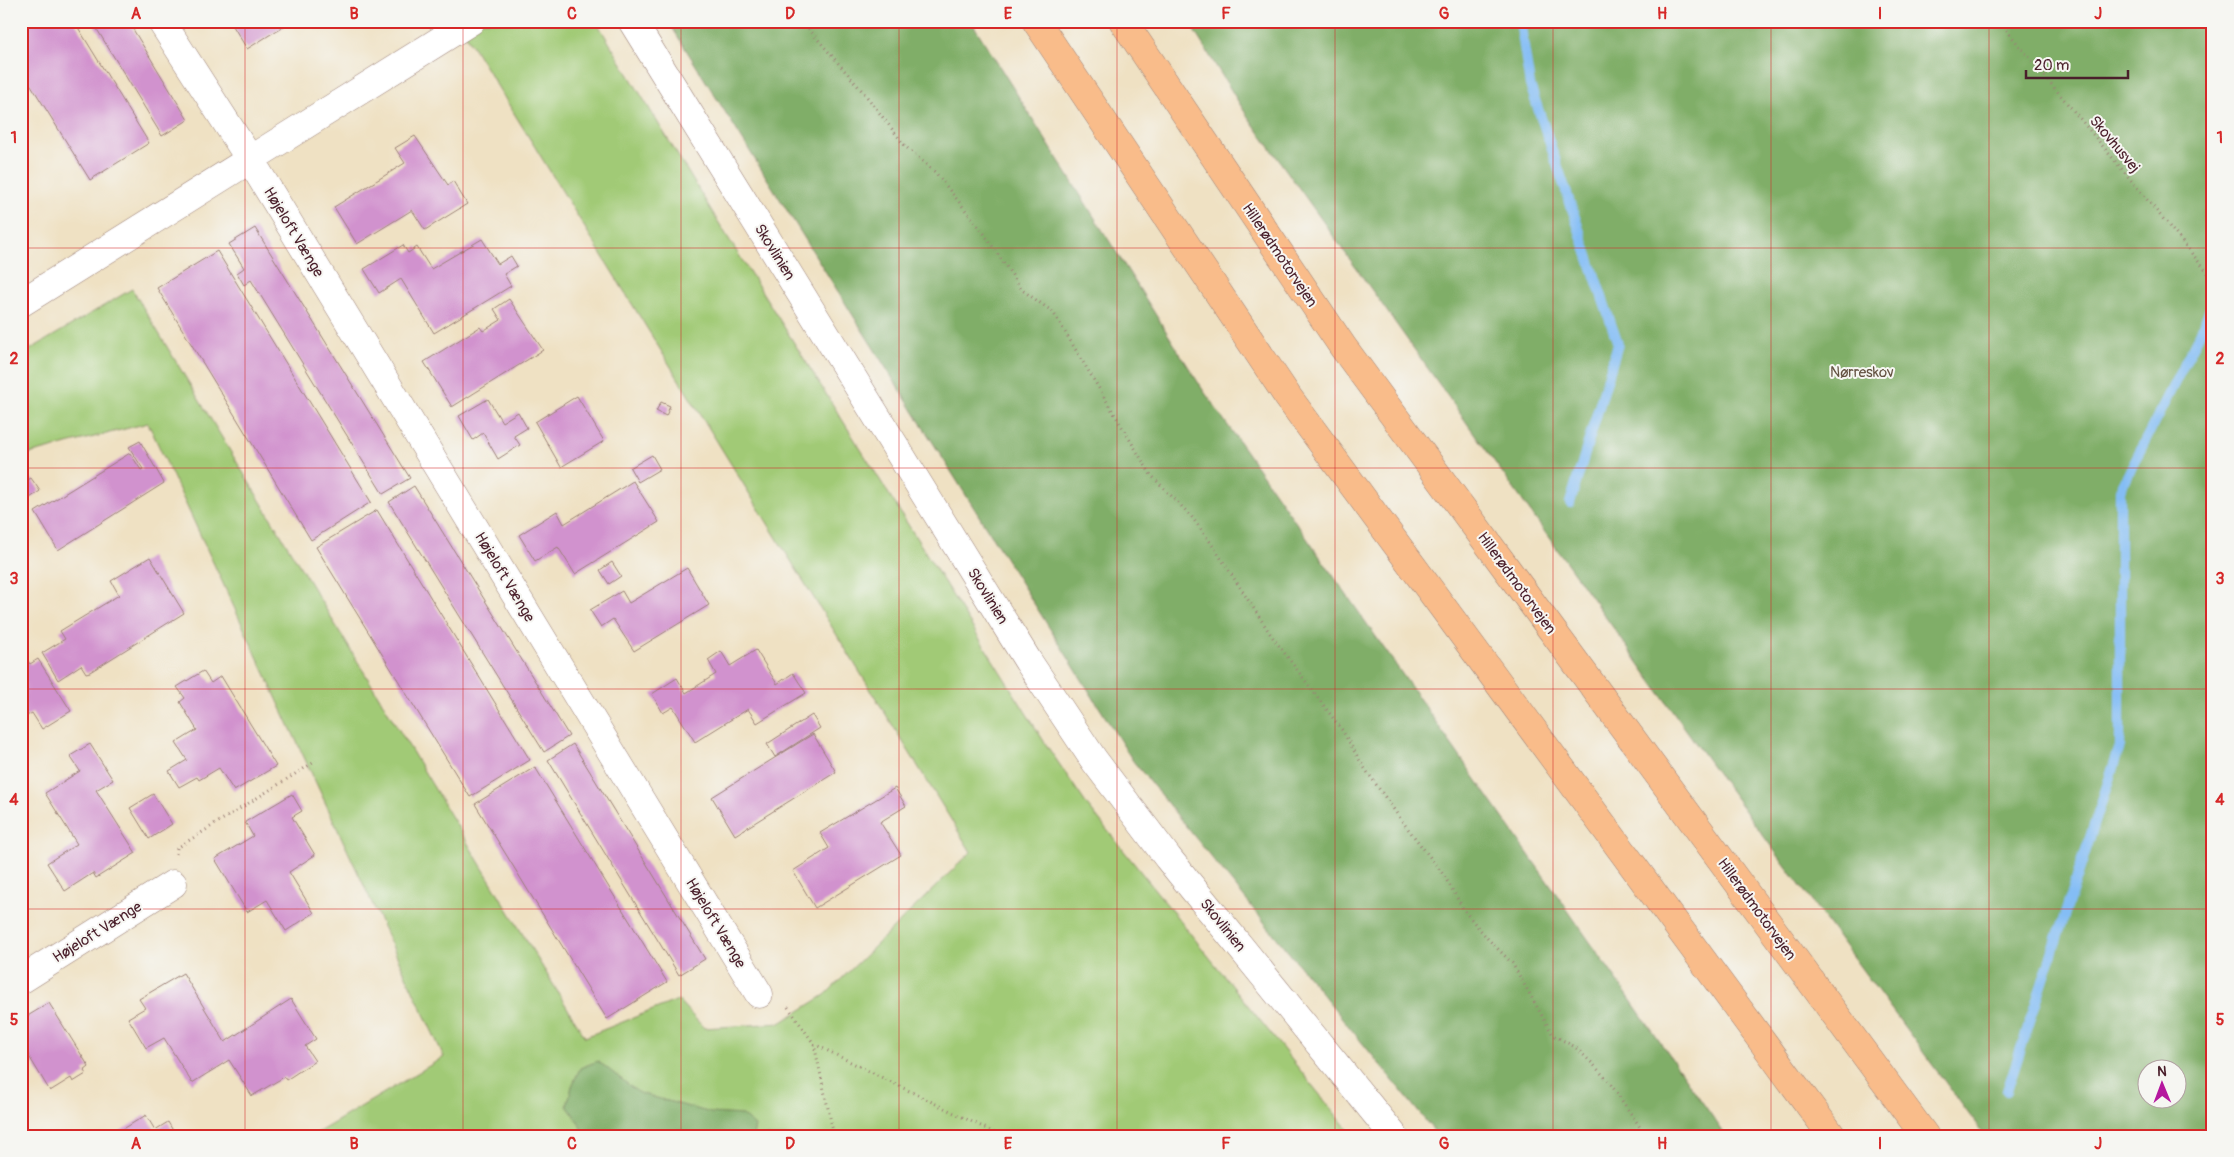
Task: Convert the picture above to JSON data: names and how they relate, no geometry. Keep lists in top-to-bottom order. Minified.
{"streets":{"highway":["Hillerødmotorvejen"],"street":["Højeloft Vænge","Skovlinien"],"path":["Skovhusvej"]},"parks":["Nørreskov"],"scale_bar":"20 m","north":"top","grid":{"columns":["A","B","C","D","E","F","G","H","I","J"],"rows":["1","2","3","4","5"]}}
